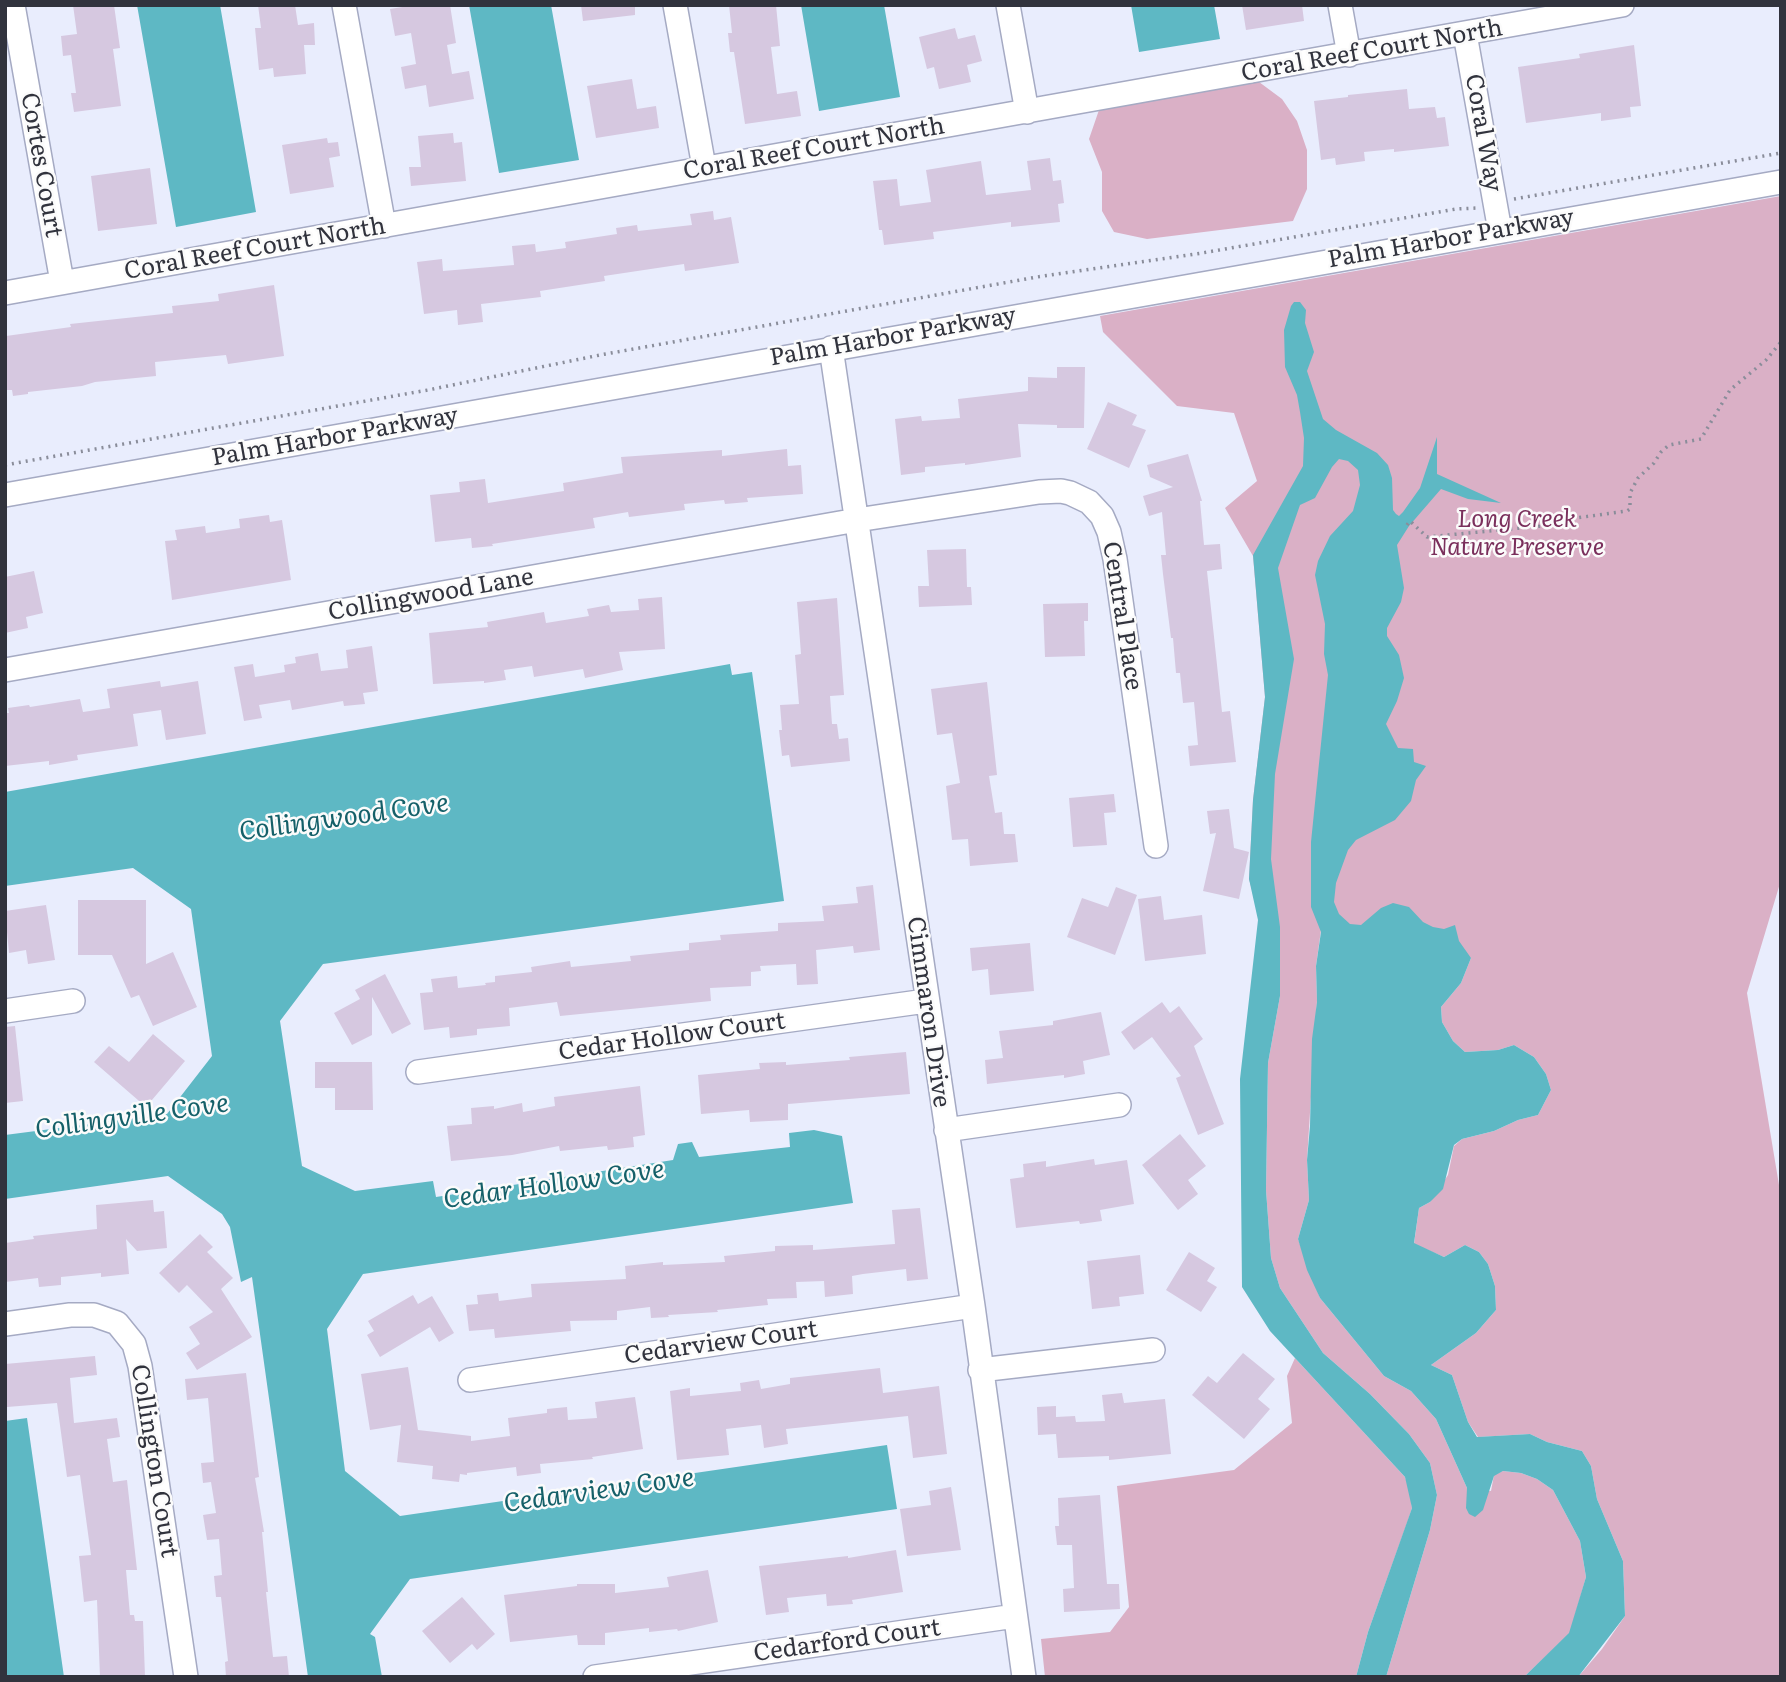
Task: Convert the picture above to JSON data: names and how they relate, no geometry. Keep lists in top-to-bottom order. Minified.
{"streets":{"street":["Coral Reef Court North","Coral Way","Cortes Court","Palm Harbor Parkway","Collingwood Lane","Central Place","Cimmaron Drive","Cedar Hollow Court","Cedarview Court","Collington Court","Cedarford Court"]},"crossings":[["Coral Reef Court North","Coral Way"],["Coral Reef Court North","Cortes Court"],["Coral Way","Palm Harbor Parkway"],["Palm Harbor Parkway","Cimmaron Drive"],["Collingwood Lane","Central Place"],["Collingwood Lane","Cimmaron Drive"],["Central Place","Cimmaron Drive"],["Cimmaron Drive","Cedar Hollow Court"],["Cimmaron Drive","Cedarview Court"],["Cimmaron Drive","Cedarford Court"]],"water":["Collingwood Cove","Collingville Cove","Cedar Hollow Cove","Cedarview Cove"],"parks":["Long Creek Nature Preserve"]}
